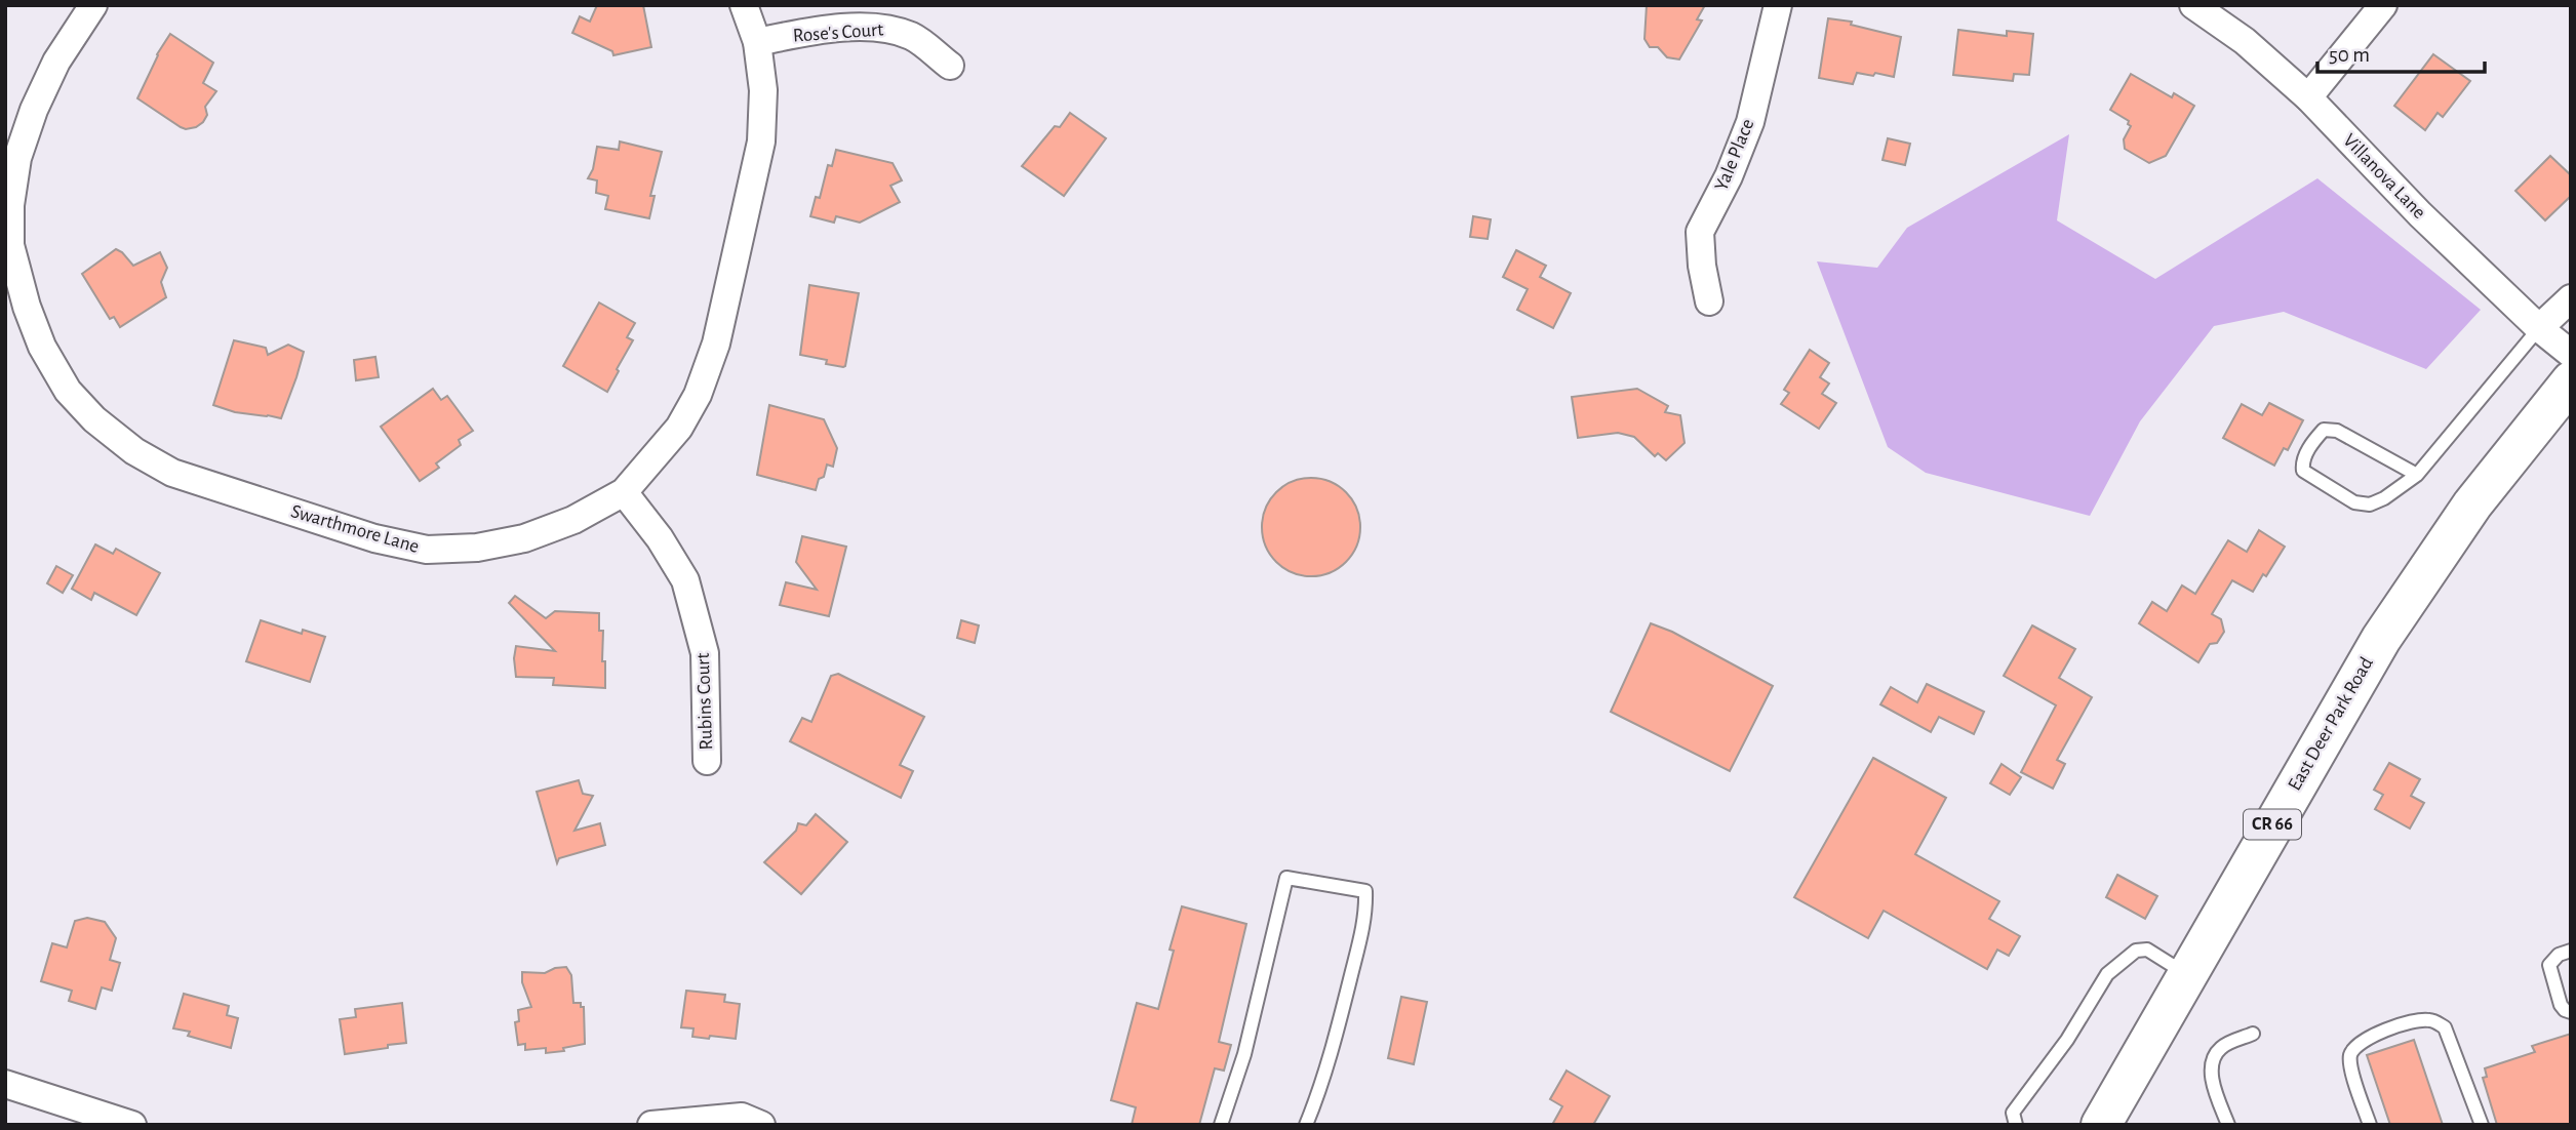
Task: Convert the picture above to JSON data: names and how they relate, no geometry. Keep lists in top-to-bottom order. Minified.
{"streets":{"main road":["East Deer Park Road","CR 66"],"street":["Rose's Court","Yale Place","Villanova Lane","Swarthmore Lane","Rubins Court"]},"crossings":[["Rose's Court","Swarthmore Lane"],["Swarthmore Lane","Rubins Court"]],"scale_bar":"50 m"}
